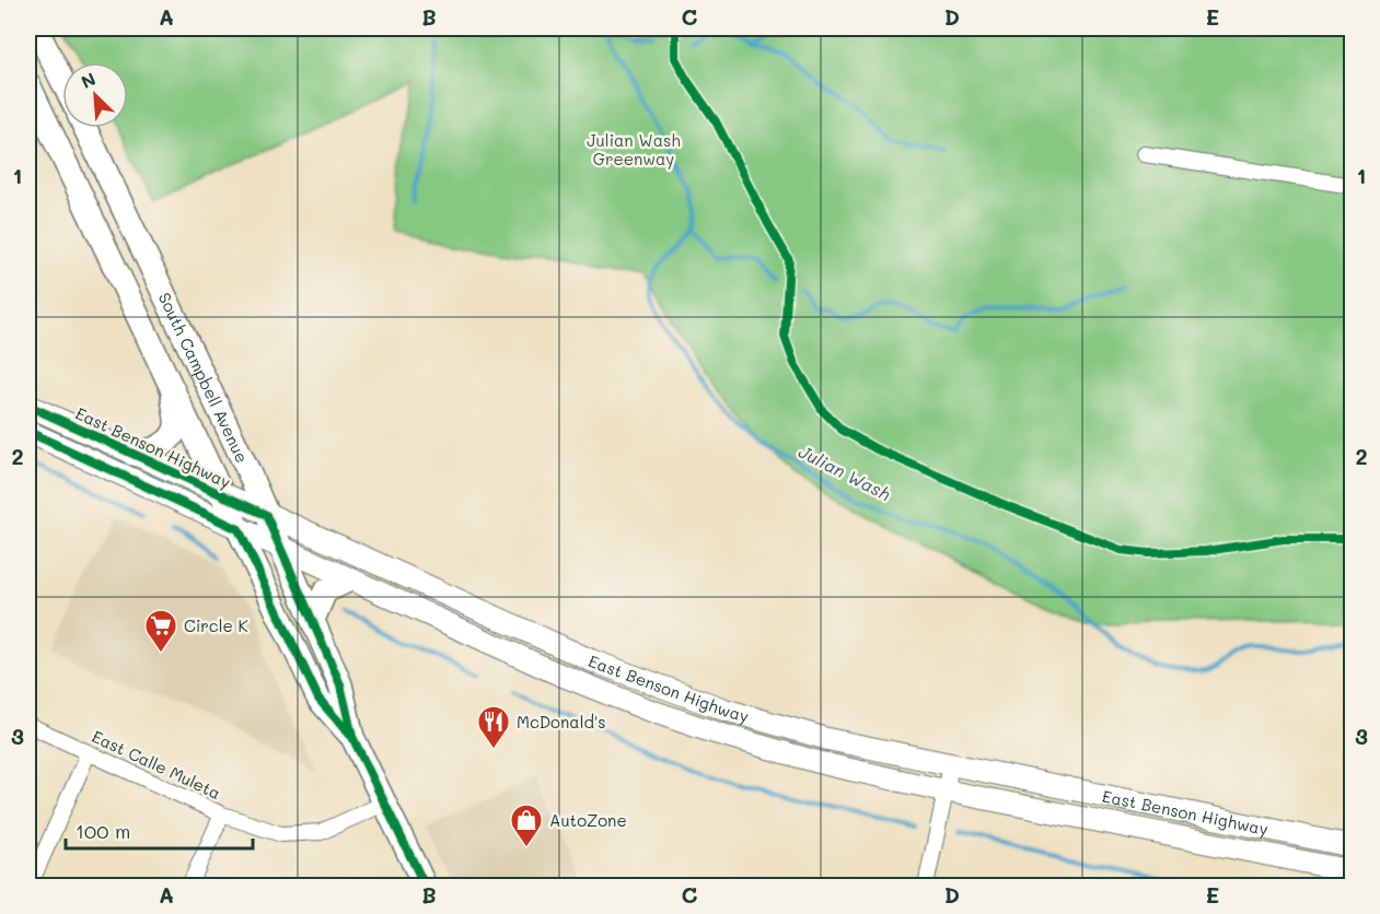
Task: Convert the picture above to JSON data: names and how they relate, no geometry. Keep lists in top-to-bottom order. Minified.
{"streets":{"main road":["South Campbell Avenue","East Benson Highway"],"street":["East Calle Muleta"]},"crossings":[["South Campbell Avenue","East Benson Highway"],["South Campbell Avenue","East Calle Muleta"]],"water":["Julian Wash"],"parks":["Julian Wash Greenway"],"places":{"supermarket":["Circle K"],"restaurant":["McDonald's"],"shop":["AutoZone"]},"scale_bar":"100 m","north":"top left","grid":{"columns":["A","B","C","D","E"],"rows":["1","2","3"]}}
